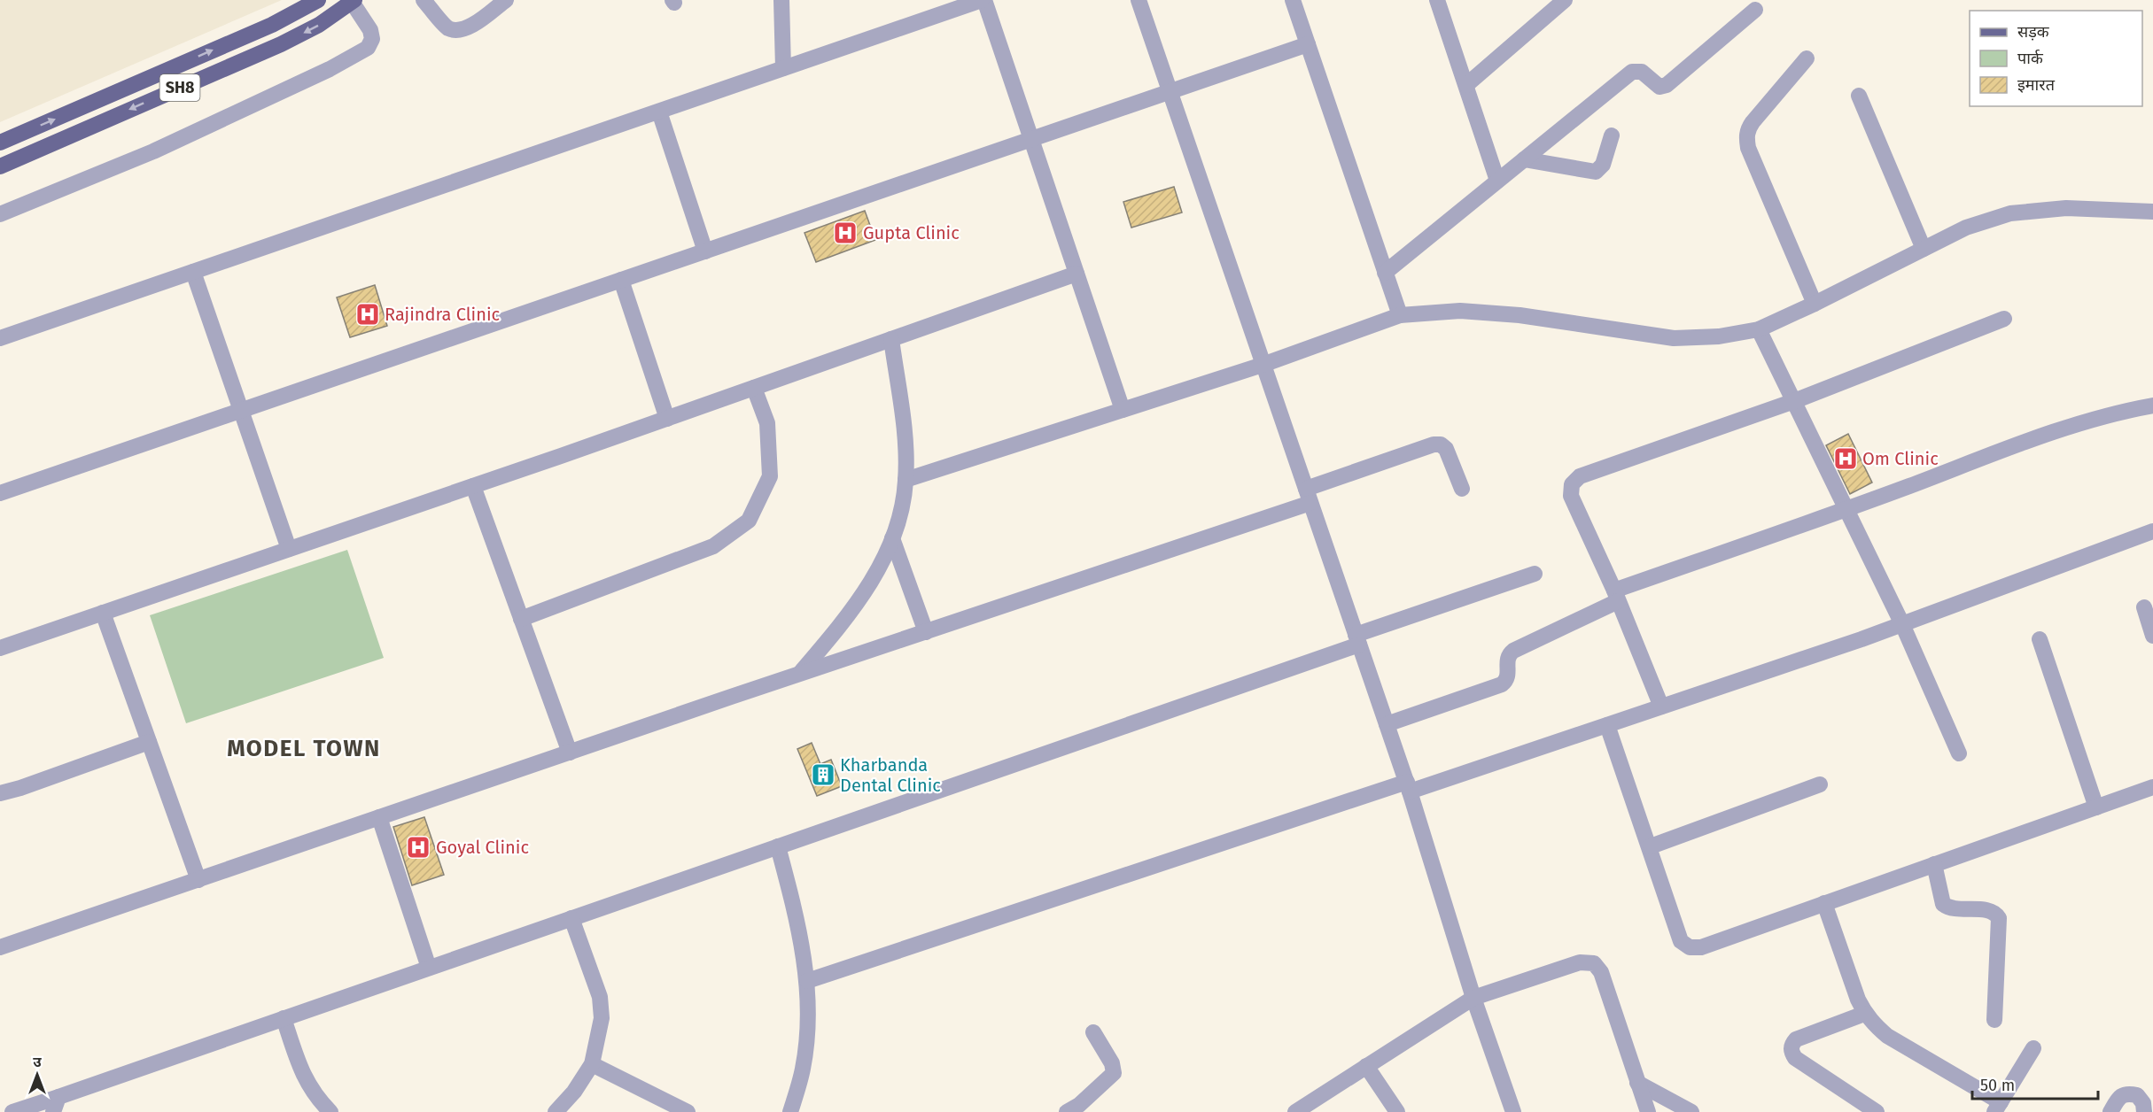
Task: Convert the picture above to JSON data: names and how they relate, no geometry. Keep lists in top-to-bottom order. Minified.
{"streets":{"main road":["SH8"]},"districts":["MODEL TOWN"],"places":{"hospital":["Gupta Clinic","Rajindra Clinic","Om Clinic","Goyal Clinic"],"building":["Kharbanda Dental Clinic"]},"legend":["सड़क","पार्क","इमारत"],"scale_bar":"50 m","north":"top"}
